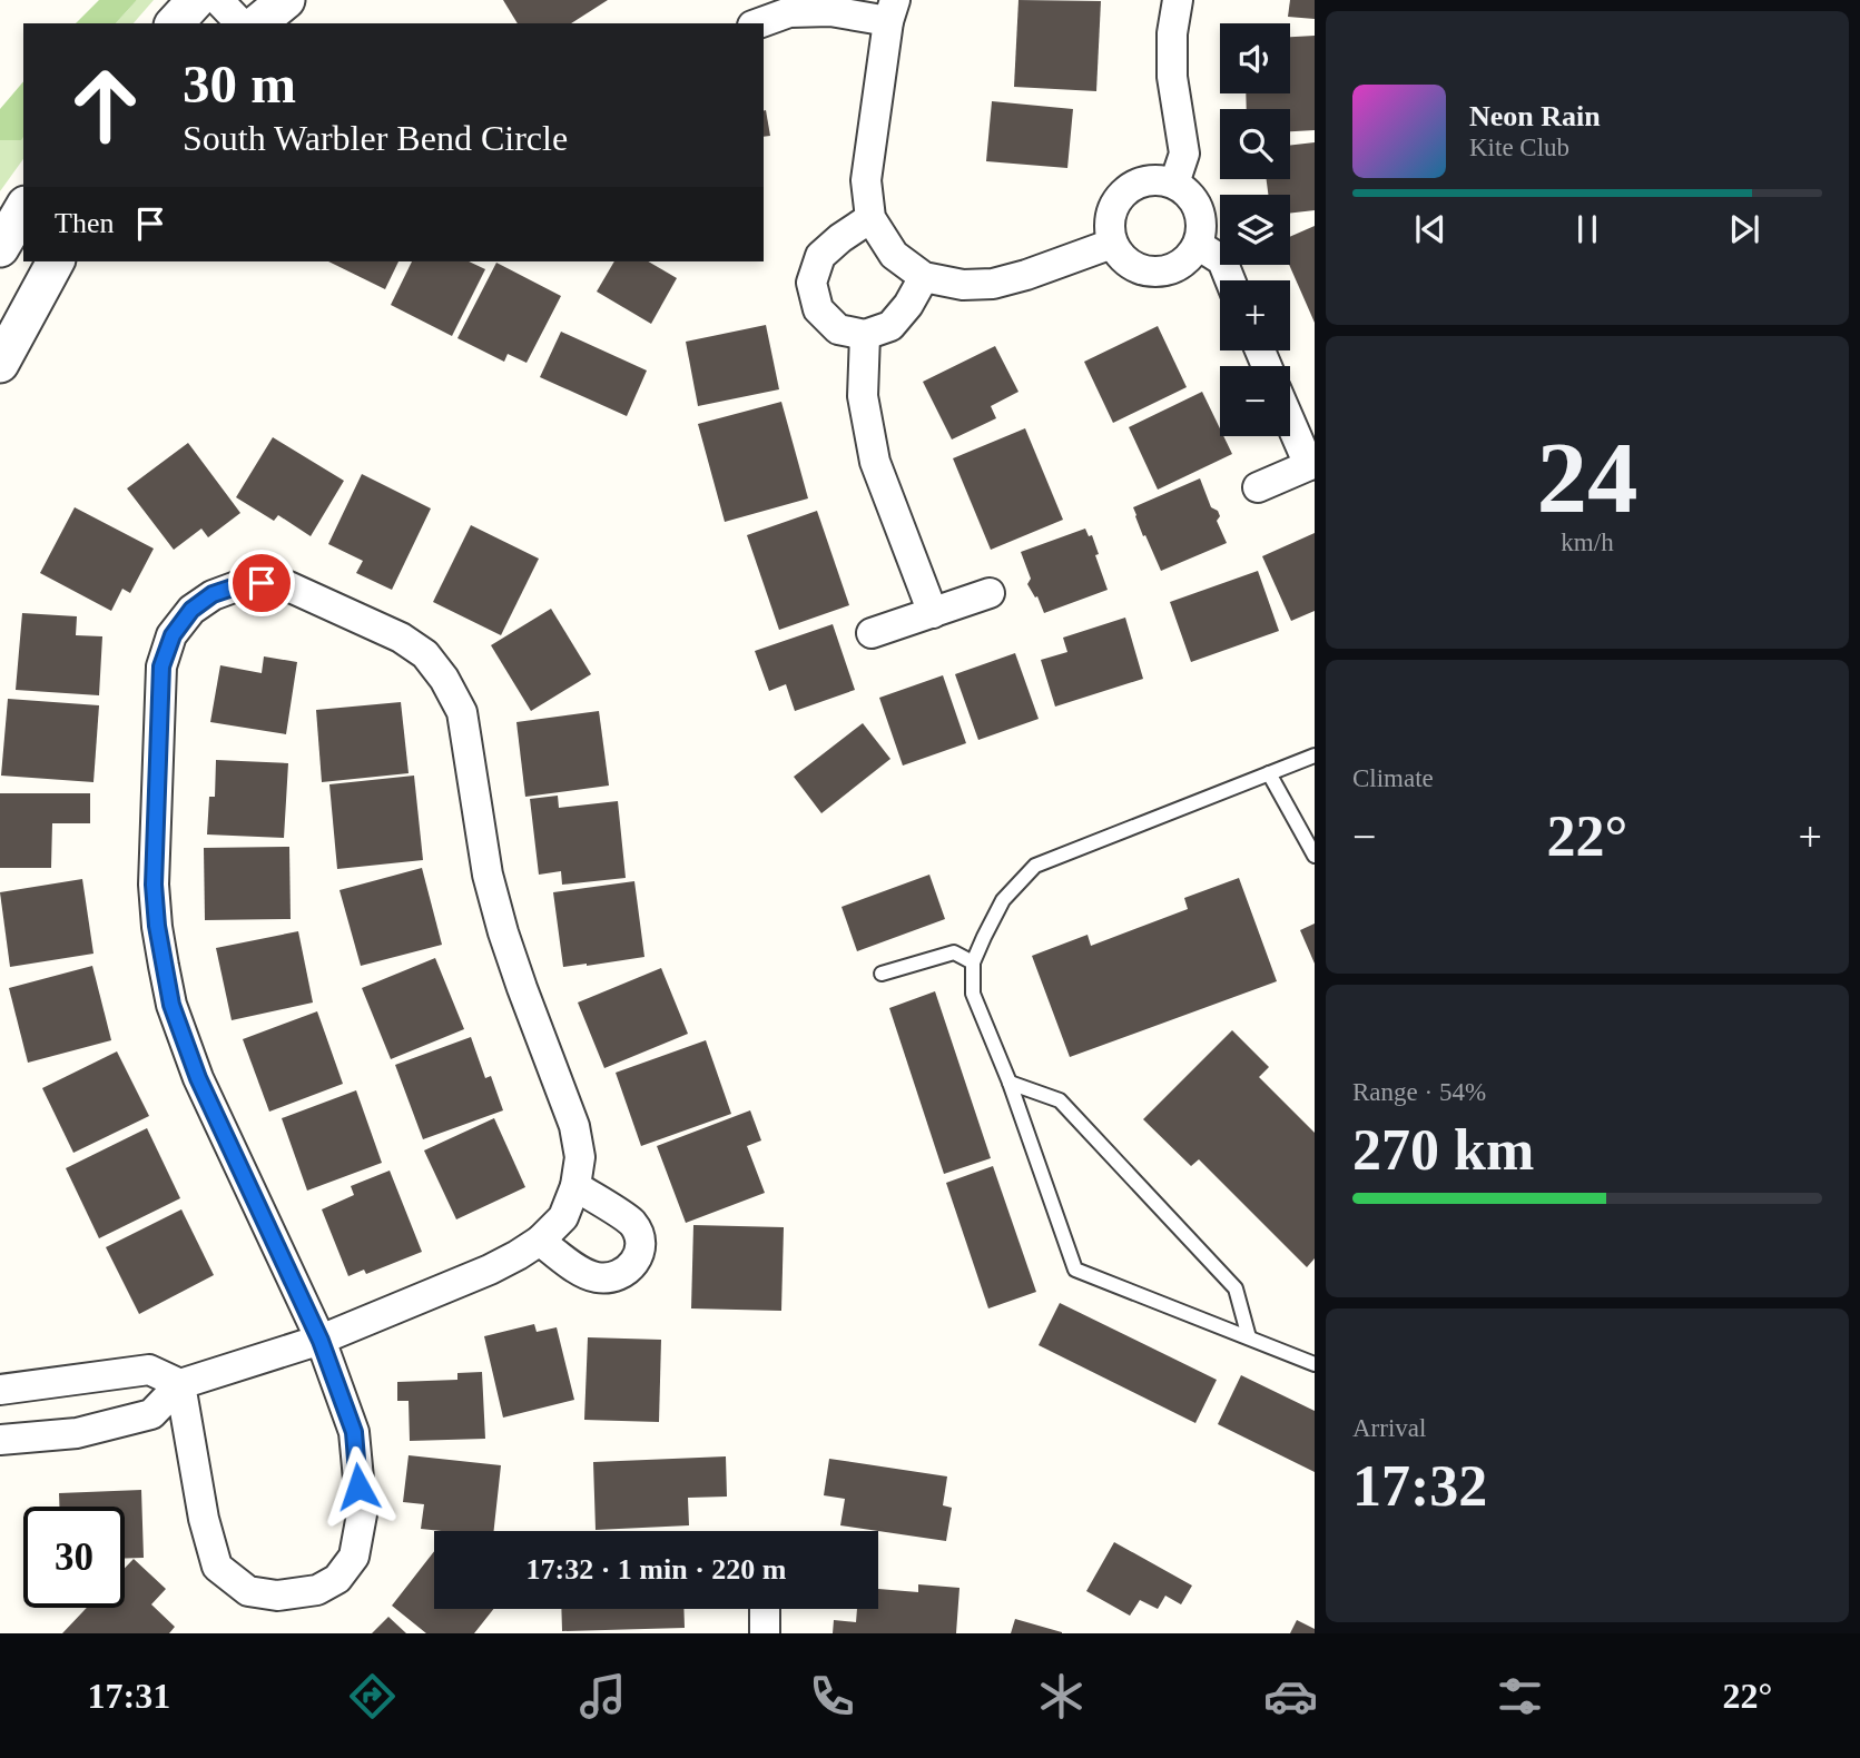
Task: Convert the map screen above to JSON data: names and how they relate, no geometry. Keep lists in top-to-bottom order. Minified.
{"page":{"map_buttons":["+","−"],"turn":["30 m","South Warbler Bend Circle"],"song":["Neon Rain","Kite Club"],"then":"Then","tile":[["24","km/h"],"Climate",["Range · 54%","270 km"],["Arrival","17:32"]],"heat":["−","22°","+"],"limit":"30","trip":"17:32 · 1 min · 220 m","tabs":["17:31","22°"]}}
